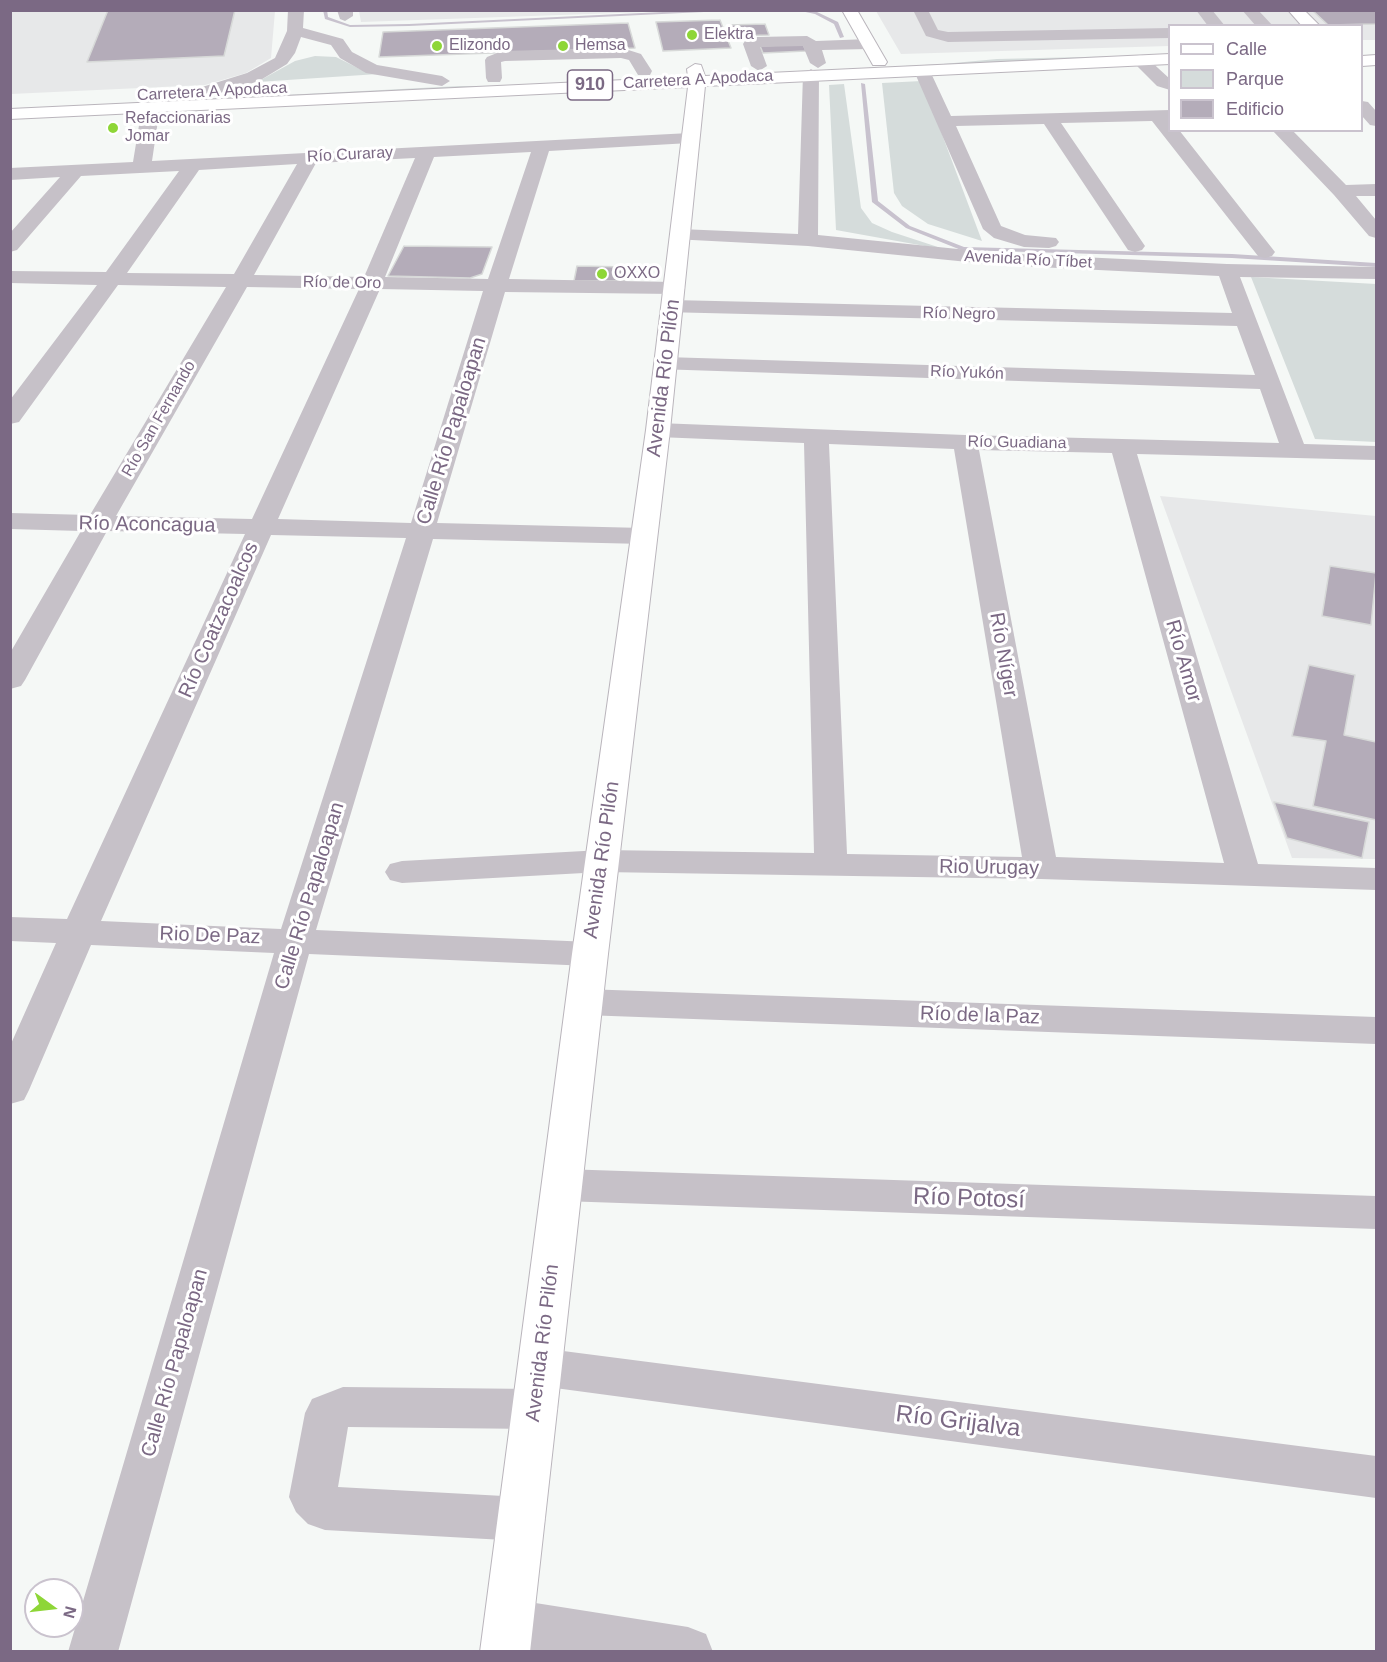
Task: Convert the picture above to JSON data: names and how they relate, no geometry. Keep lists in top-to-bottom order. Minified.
{"streets":{"main road":["Carretera A Apodaca","910","Avenida Río Pilón"],"street":["Río Curaray","Avenida Río Tíbet","Río de Oro","Río Negro","Río Yukón","Río San Fernando","Calle Río Papaloapan","Río Guadiana","Río Aconcagua","Río Coatzacoalcos","Río Níger","Río Amor","Rio Urugay","Rio De Paz","Río de la Paz","Río Potosí","Río Grijalva"]},"crossings":[["Carretera A Apodaca","Avenida Río Pilón"],["Río Curaray","Avenida Río Pilón"],["Río Curaray","Río San Fernando"],["Río Curaray","Calle Río Papaloapan"],["Río Curaray","Río Coatzacoalcos"],["Avenida Río Tíbet","Avenida Río Pilón"],["Río de Oro","Río Negro"],["Río de Oro","Avenida Río Pilón"],["Río de Oro","Río San Fernando"],["Río de Oro","Calle Río Papaloapan"],["Río de Oro","Río Coatzacoalcos"],["Río Negro","Avenida Río Pilón"],["Río Yukón","Avenida Río Pilón"],["Avenida Río Pilón","Río Guadiana"],["Avenida Río Pilón","Río Aconcagua"],["Avenida Río Pilón","Rio Urugay"],["Avenida Río Pilón","Rio De Paz"],["Avenida Río Pilón","Río de la Paz"],["Avenida Río Pilón","Río Potosí"],["Avenida Río Pilón","Río Grijalva"],["Río San Fernando","Río Aconcagua"],["Calle Río Papaloapan","Río Aconcagua"],["Calle Río Papaloapan","Rio De Paz"],["Río Guadiana","Río Níger"],["Río Guadiana","Río Amor"],["Río Aconcagua","Río Coatzacoalcos"],["Río Coatzacoalcos","Rio De Paz"],["Río Níger","Rio Urugay"],["Río Amor","Rio Urugay"]],"places":["Elektra","Elizondo","Hemsa","Refaccionarias Jomar","OXXO"],"legend":["Calle","Parque","Edificio"],"north":"right"}
